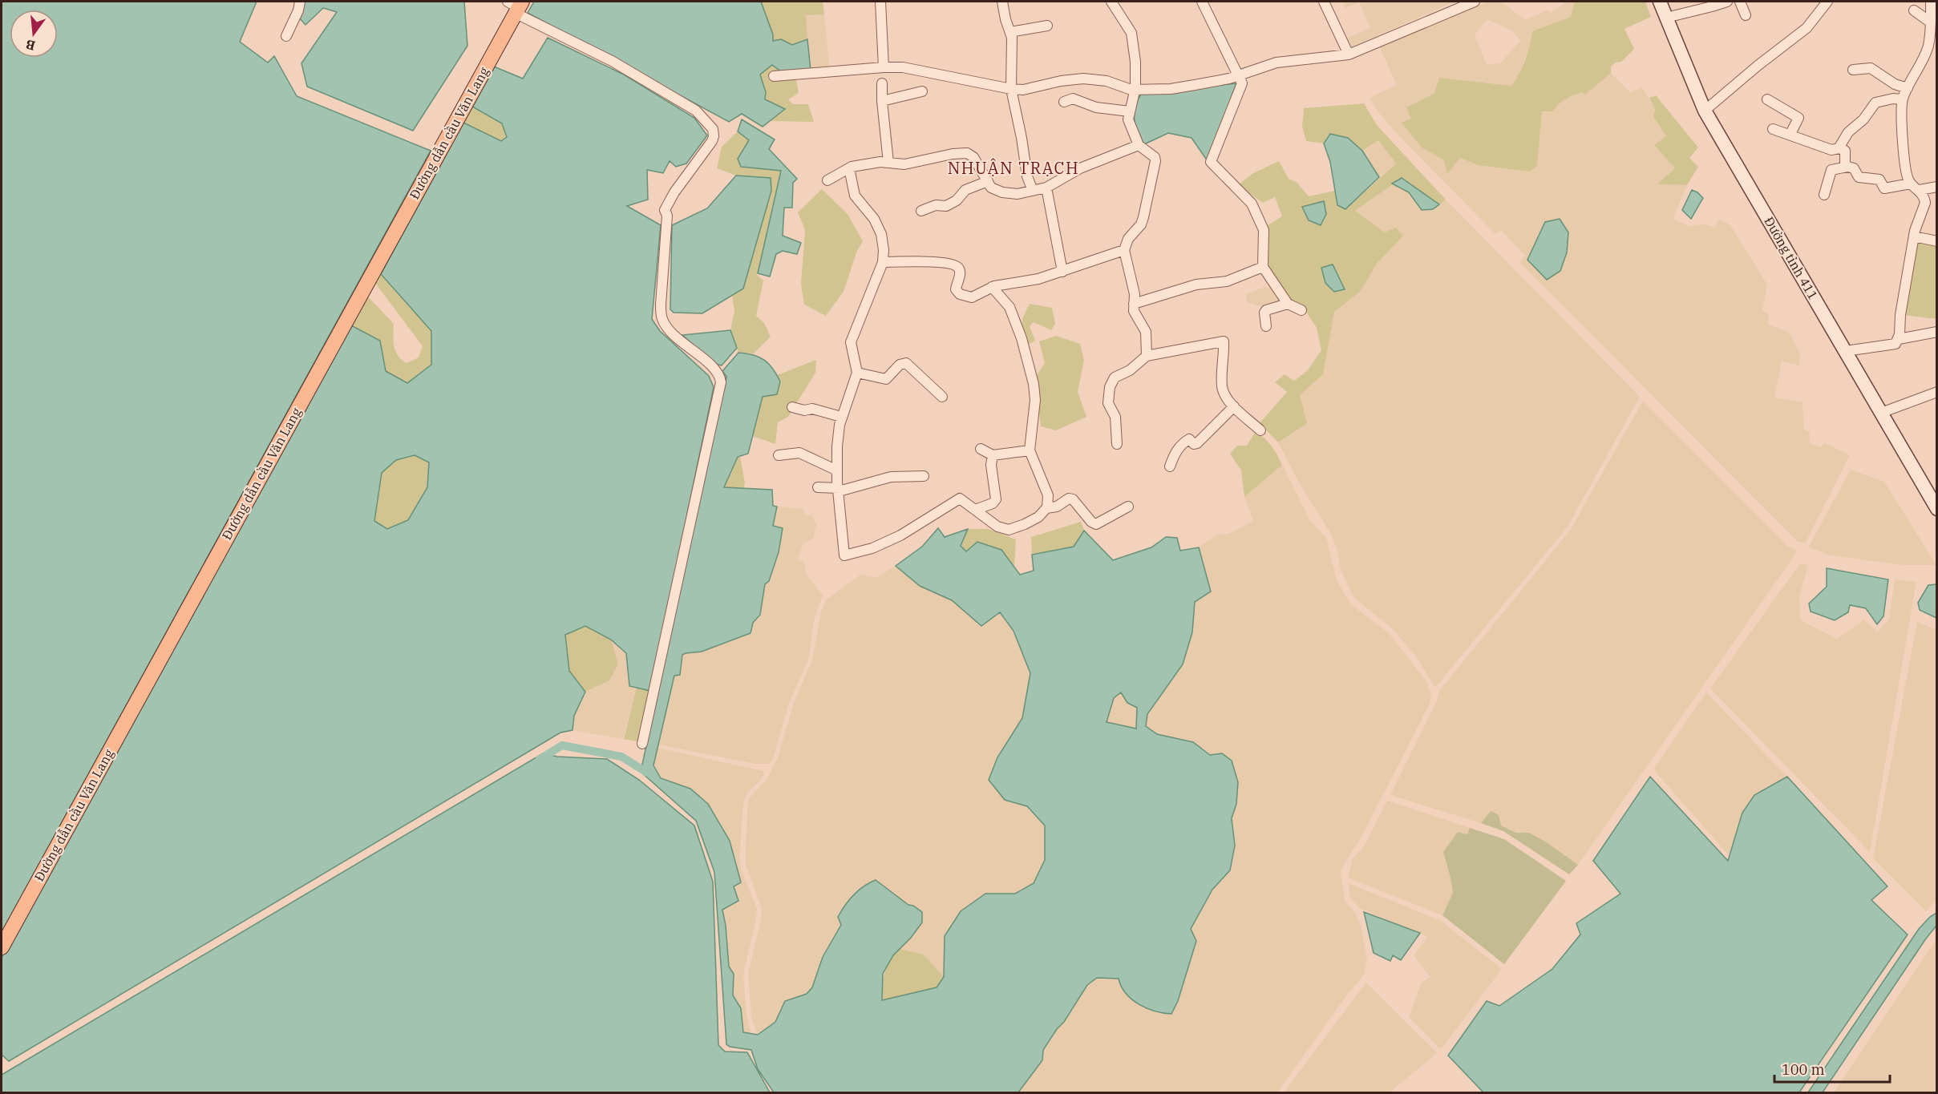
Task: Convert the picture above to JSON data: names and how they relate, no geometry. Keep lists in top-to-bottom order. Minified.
{"streets":{"main road":["Đường dẫn cầu Văn Lang","Đường tỉnh 411"]},"districts":["NHUẬN TRẠCH"],"scale_bar":"100 m","north":"bottom"}
